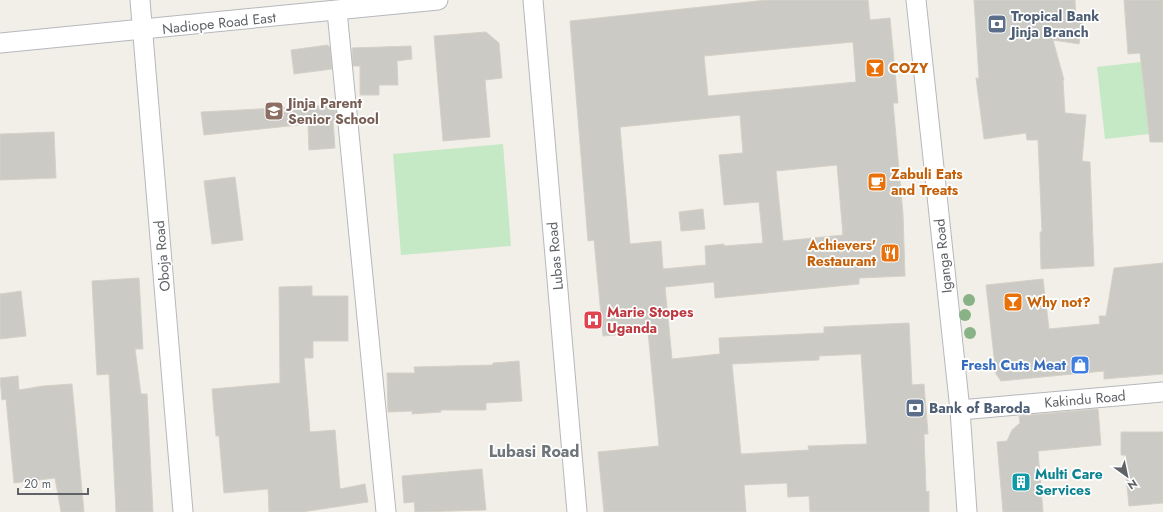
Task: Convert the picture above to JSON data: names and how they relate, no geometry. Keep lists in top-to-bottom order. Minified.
{"streets":{"street":["Nadiope Road East","Oboja Road","Lubas Road","Iganga Road","Kakindu Road"]},"crossings":[["Nadiope Road East","Oboja Road"],["Iganga Road","Kakindu Road"]],"districts":["Lubasi Road"],"places":{"bank":["Tropical Bank Jinja Branch","Bank of Baroda"],"bar":["COZY","Why not?"],"school or university":["Jinja Parent Senior School"],"cafe":["Zabuli Eats and Treats"],"restaurant":["Achievers' Restaurant"],"hospital":["Marie Stopes Uganda"],"shop":["Fresh Cuts Meat"],"building":["Multi Care Services"]},"scale_bar":"20 m","north":"bottom right"}
